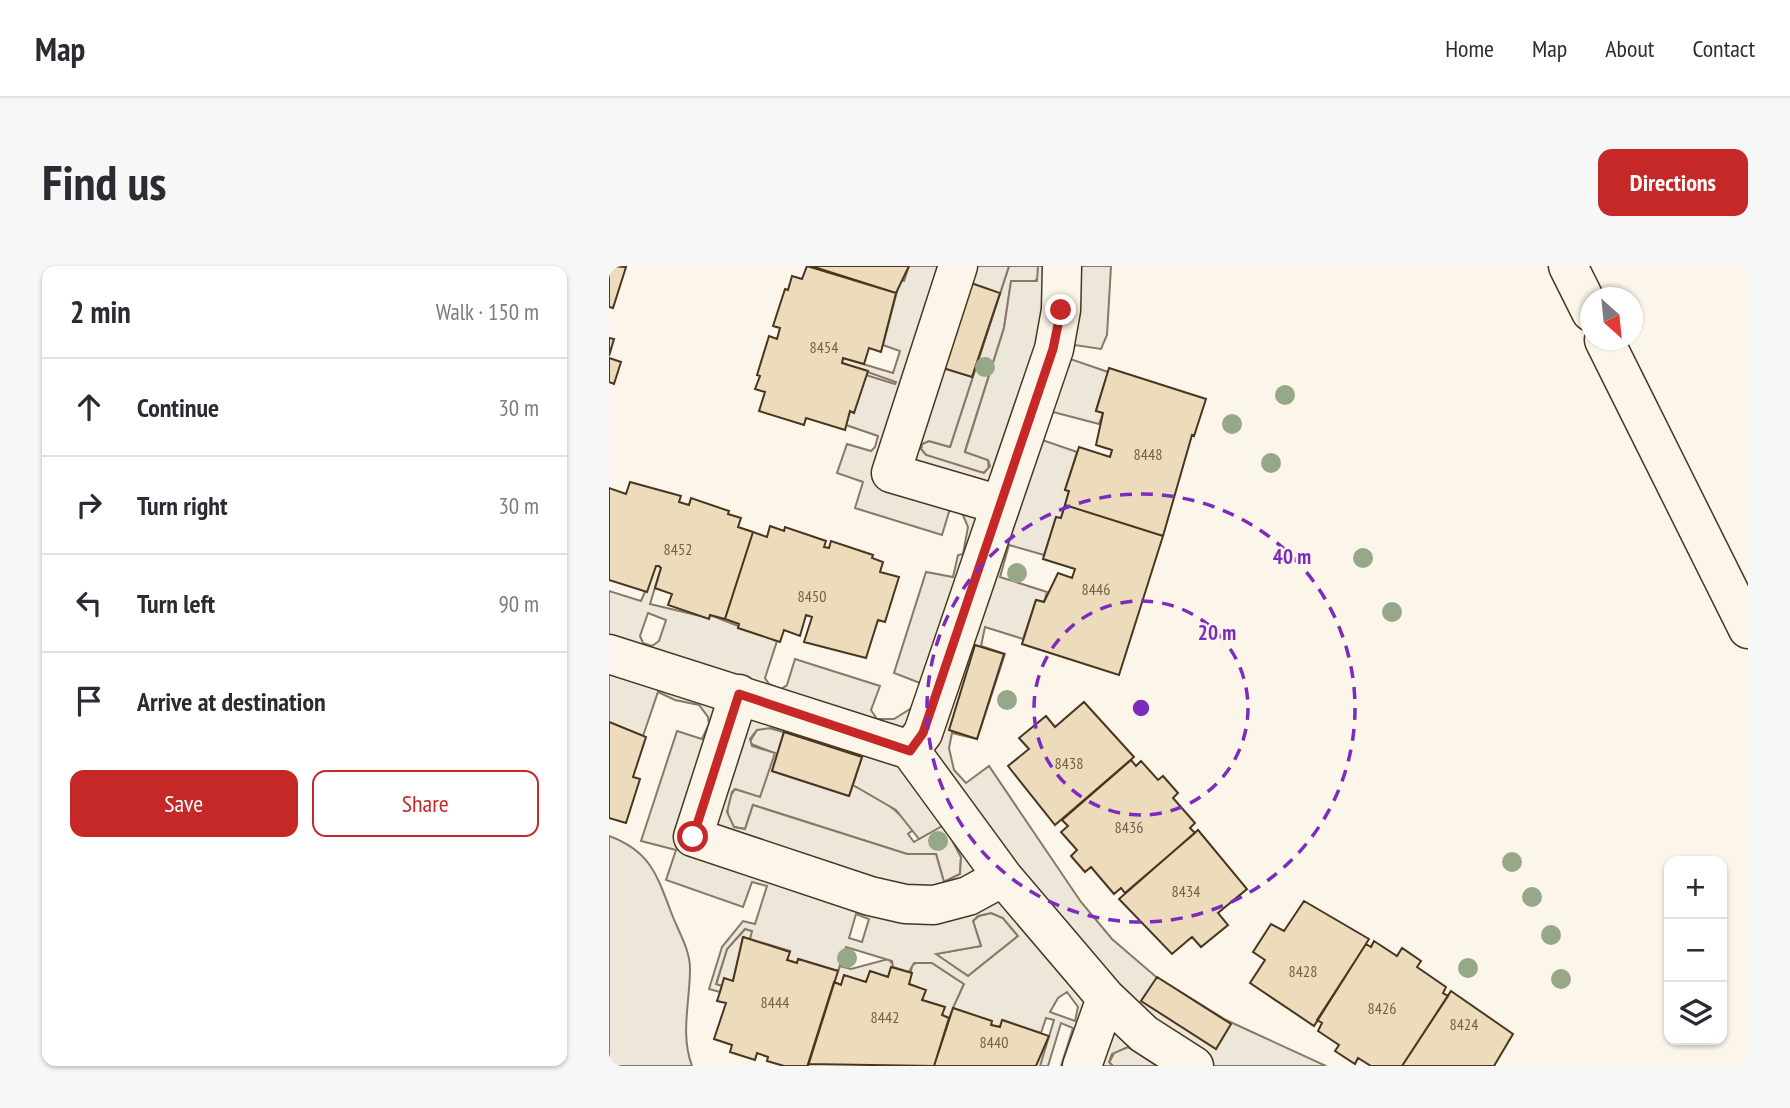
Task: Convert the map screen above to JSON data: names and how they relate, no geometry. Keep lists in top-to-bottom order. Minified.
{"house_numbers":["8454","8448","8452","8446","8450","8438","8436","8434","8428","8444","8426","8442","8424","8440"],"north":"bottom right","page":{"header":"Map","nav":["Home","Map","About","Contact"],"buttons":["Directions",["Save","Share"]],"title":"Find us","heading":["2 min","Walk · 150 m"],"list":[["Continue","30 m"],["Turn right","30 m"],["Turn left","90 m"],"Arrive at destination"],"map_buttons":["+","−"]},"rings":["40 m","20 m"]}
